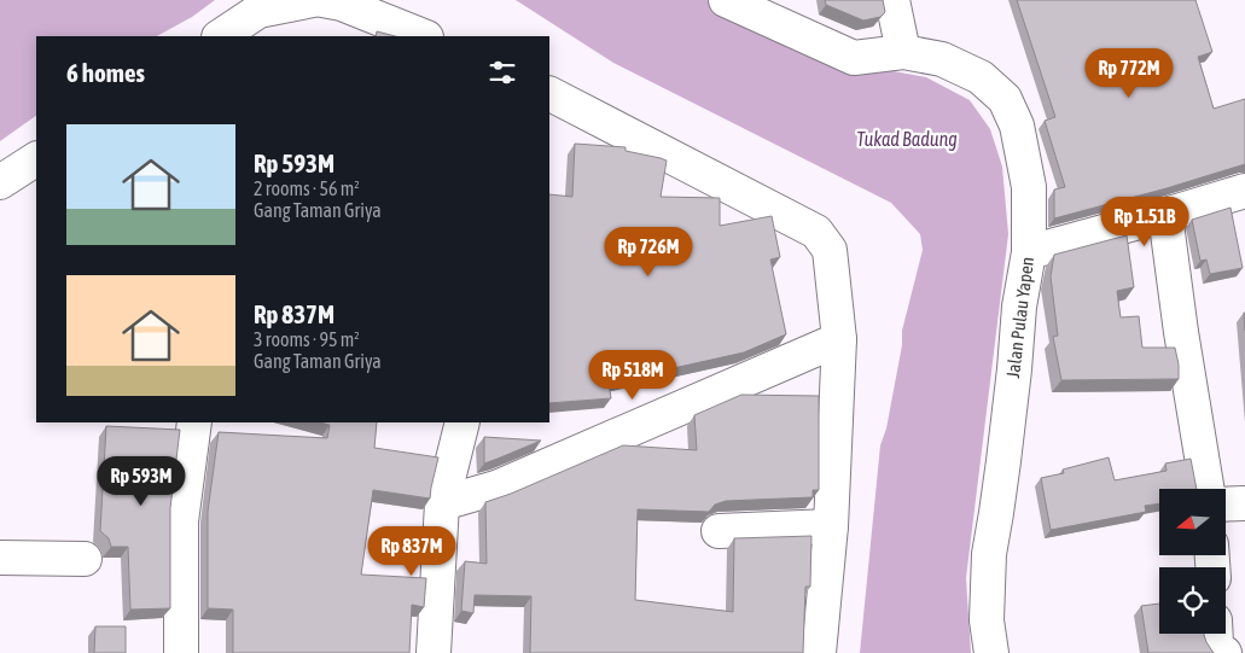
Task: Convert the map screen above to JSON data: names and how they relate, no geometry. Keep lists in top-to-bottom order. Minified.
{"streets":{"street":["Jalan Pulau Yapen"]},"water":["Tukad Badung"],"north":"left","page":{"heading":"6 homes","price":["Rp 772M","Rp 1.51B","Rp 726M","Rp 518M","Rp 593M","Rp 837M"],"list":[{"name":"Rp 593M","note":"2 rooms · 56 m² · Gang Taman Griya"},{"name":"Rp 837M","note":"3 rooms · 95 m² · Gang Taman Griya"}]}}
